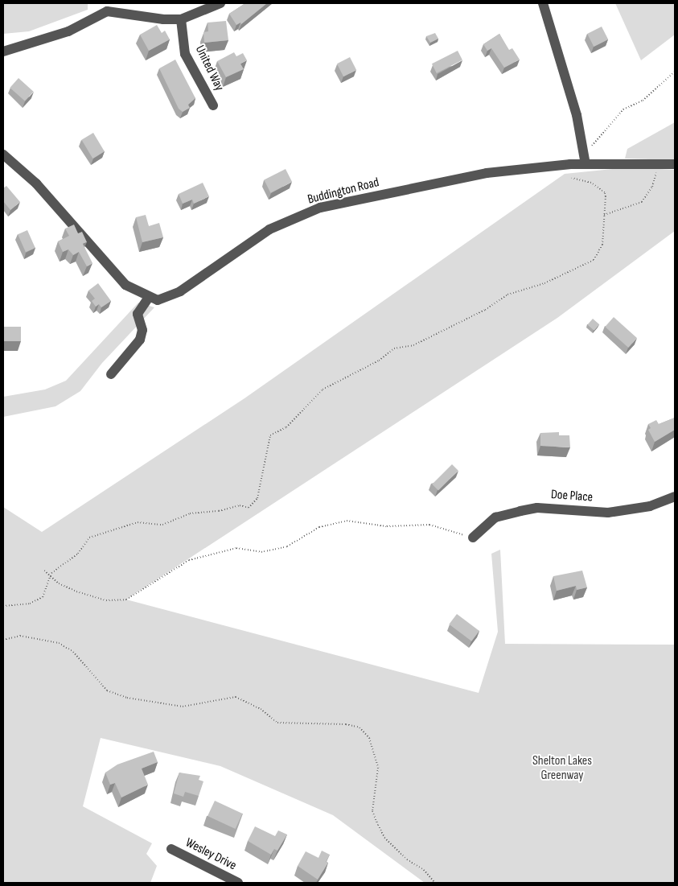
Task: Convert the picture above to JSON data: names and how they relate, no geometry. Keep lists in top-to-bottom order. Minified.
{"streets":{"street":["United Way","Buddington Road","Doe Place","Wesley Drive"]},"parks":["Shelton Lakes Greenway"]}
